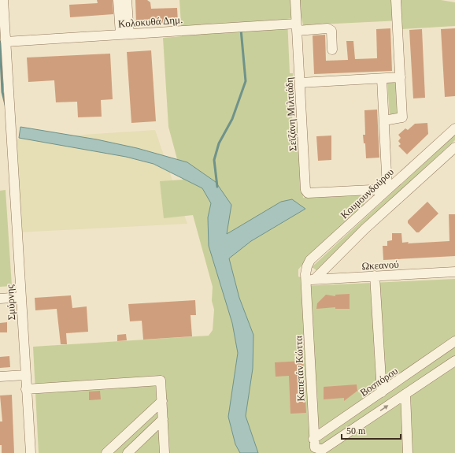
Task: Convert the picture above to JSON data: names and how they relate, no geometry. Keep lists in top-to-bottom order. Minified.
{"streets":{"street":["Κολοκυθά Δημ.","Σεϊζάνη Μιλτιάδη","Κουμουνδούρου","Ωκεανού","Σμύρνης","Καπετάν Κώττα","Βοσπόρου"]},"crossings":[["Κολοκυθά Δημ.","Σεϊζάνη Μιλτιάδη"],["Κολοκυθά Δημ.","Σμύρνης"],["Σεϊζάνη Μιλτιάδη","Κουμουνδούρου"],["Κουμουνδούρου","Ωκεανού"],["Κουμουνδούρου","Καπετάν Κώττα"],["Ωκεανού","Καπετάν Κώττα"],["Καπετάν Κώττα","Βοσπόρου"]],"scale_bar":"50 m"}
